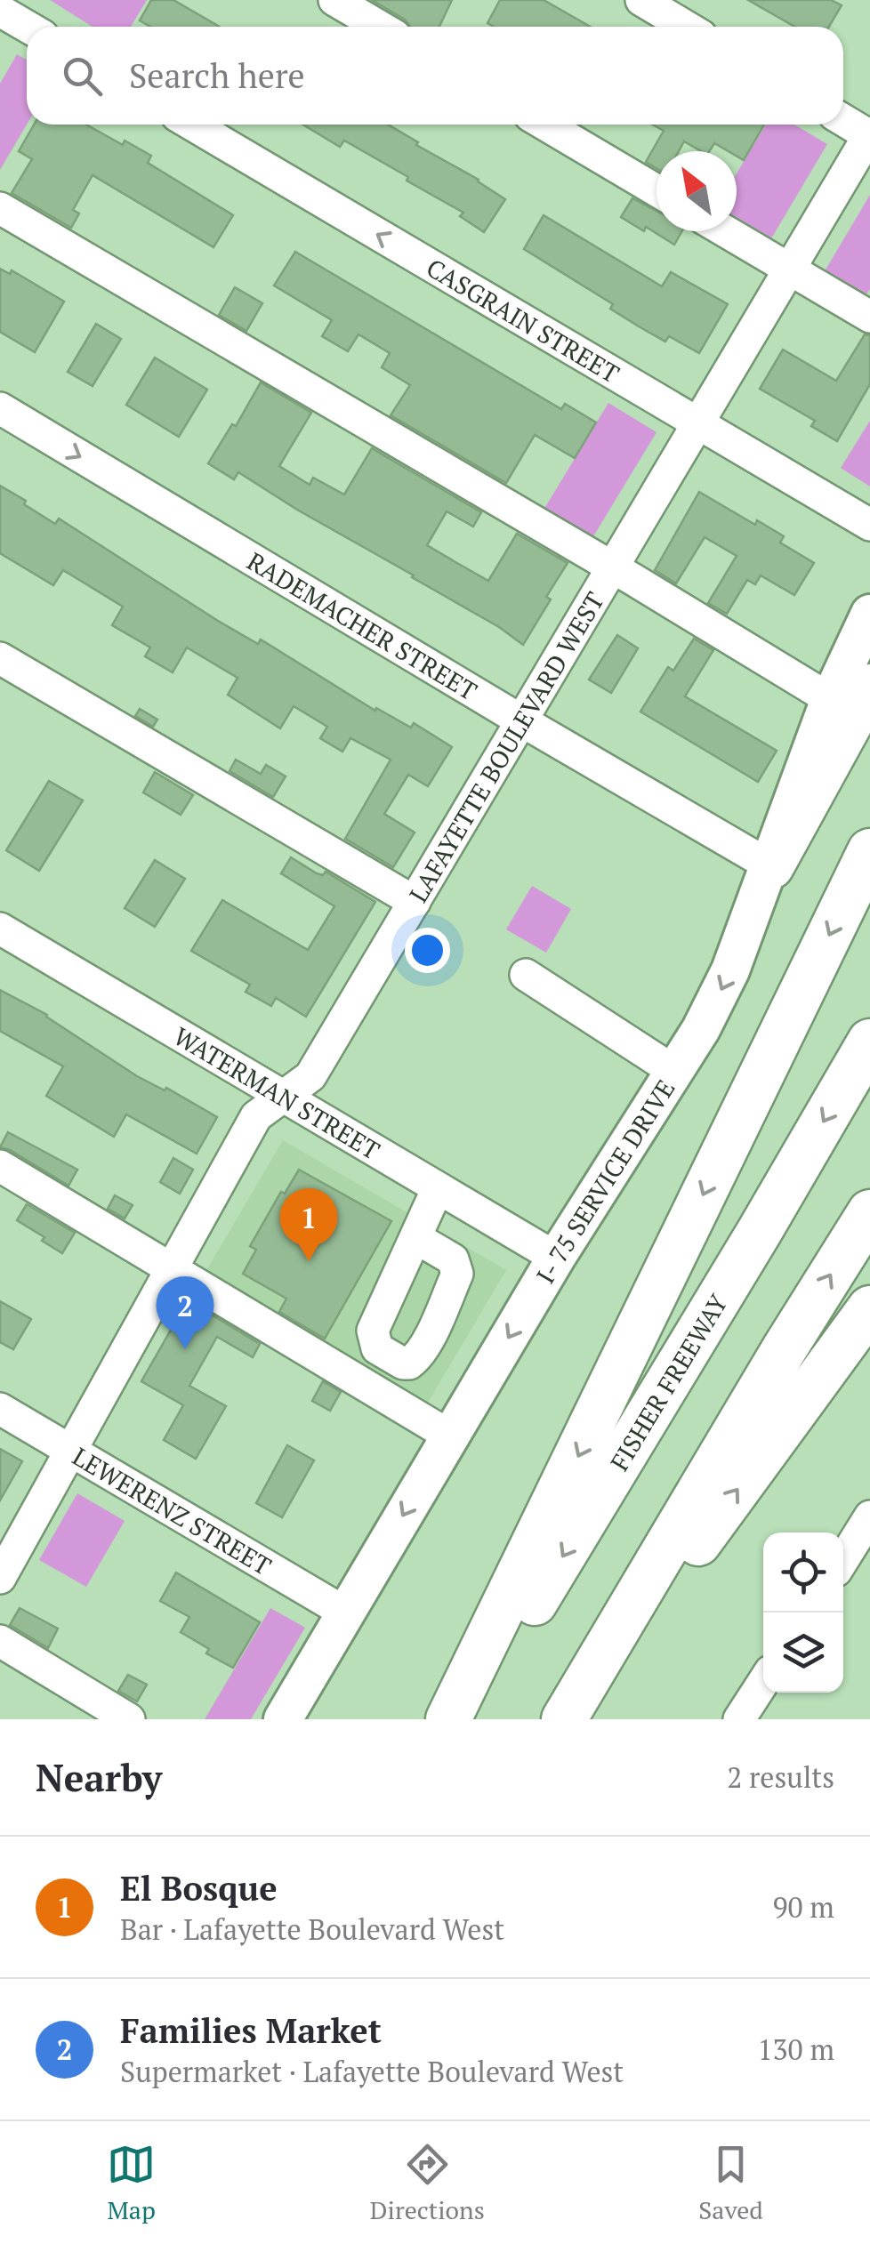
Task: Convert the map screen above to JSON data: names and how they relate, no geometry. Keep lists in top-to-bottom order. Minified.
{"streets":{"highway":["FISHER FREEWAY"],"main road":["I- 75 SERVICE DRIVE"],"street":["CASGRAIN STREET","RADEMACHER STREET","LAFAYETTE BOULEVARD WEST","WATERMAN STREET","LEWERENZ STREET"]},"crossings":[["CASGRAIN STREET","LAFAYETTE BOULEVARD WEST"],["RADEMACHER STREET","LAFAYETTE BOULEVARD WEST"],["RADEMACHER STREET","I- 75 SERVICE DRIVE"],["LAFAYETTE BOULEVARD WEST","WATERMAN STREET"],["LAFAYETTE BOULEVARD WEST","LEWERENZ STREET"],["WATERMAN STREET","I- 75 SERVICE DRIVE"],["I- 75 SERVICE DRIVE","LEWERENZ STREET"]],"one_way":["I- 75 SERVICE DRIVE"],"north":"top left","page":{"search":"Search here","pins":["1","2"],"heading":["Nearby","2 results"],"list":[{"mark":"1","name":"El Bosque","note":"Bar · Lafayette Boulevard West","value":"90 m"},{"mark":"2","name":"Families Market","note":"Supermarket · Lafayette Boulevard West","value":"130 m"}],"nav":["Map","Directions","Saved"]}}
